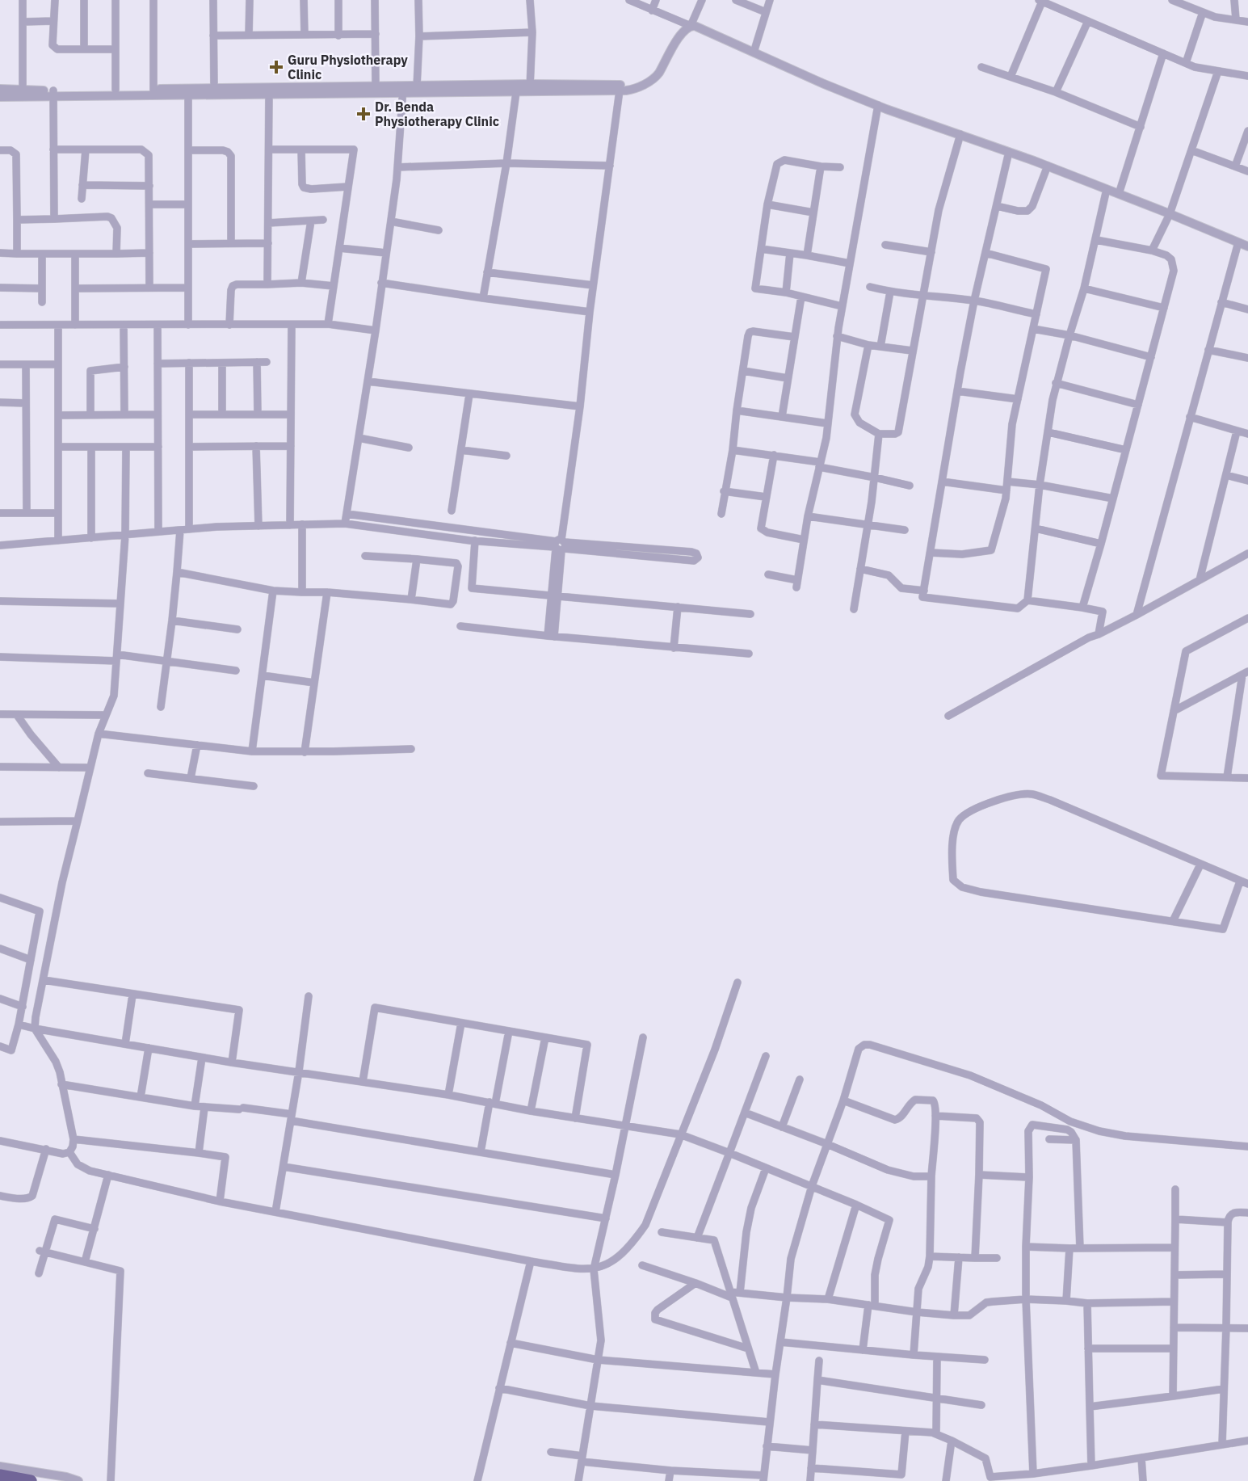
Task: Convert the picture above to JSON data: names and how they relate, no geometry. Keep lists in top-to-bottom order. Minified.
{"places":{"health":["Guru Physiotherapy Clinic","Dr. Benda Physiotherapy Clinic"]}}
